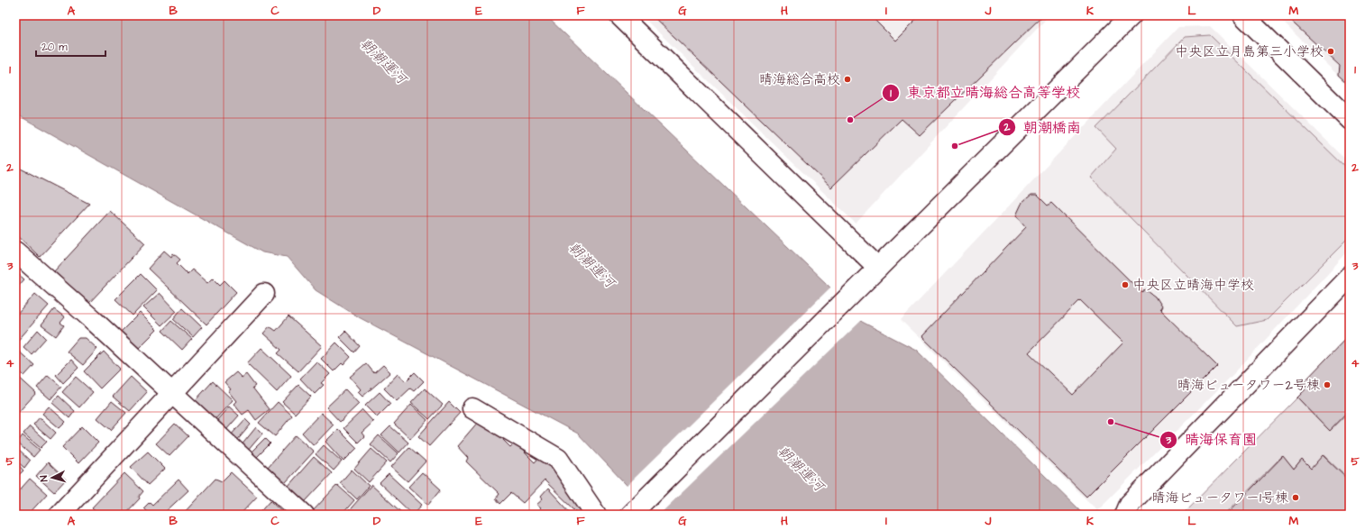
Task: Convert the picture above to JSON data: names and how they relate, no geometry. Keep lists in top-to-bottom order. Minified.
{"water":["朝潮運河"],"places":["中央区立月島第三小学校","晴海総合高校","東京都立晴海総合高等学校","朝潮橋南","中央区立晴海中学校","晴海ビュータワー2号棟","晴海保育園","晴海ビュータワー1号棟"],"scale_bar":"20 m","north":"left","grid":{"columns":["A","B","C","D","E","F","G","H","I","J","K","L","M"],"rows":["1","2","3","4","5"]}}
